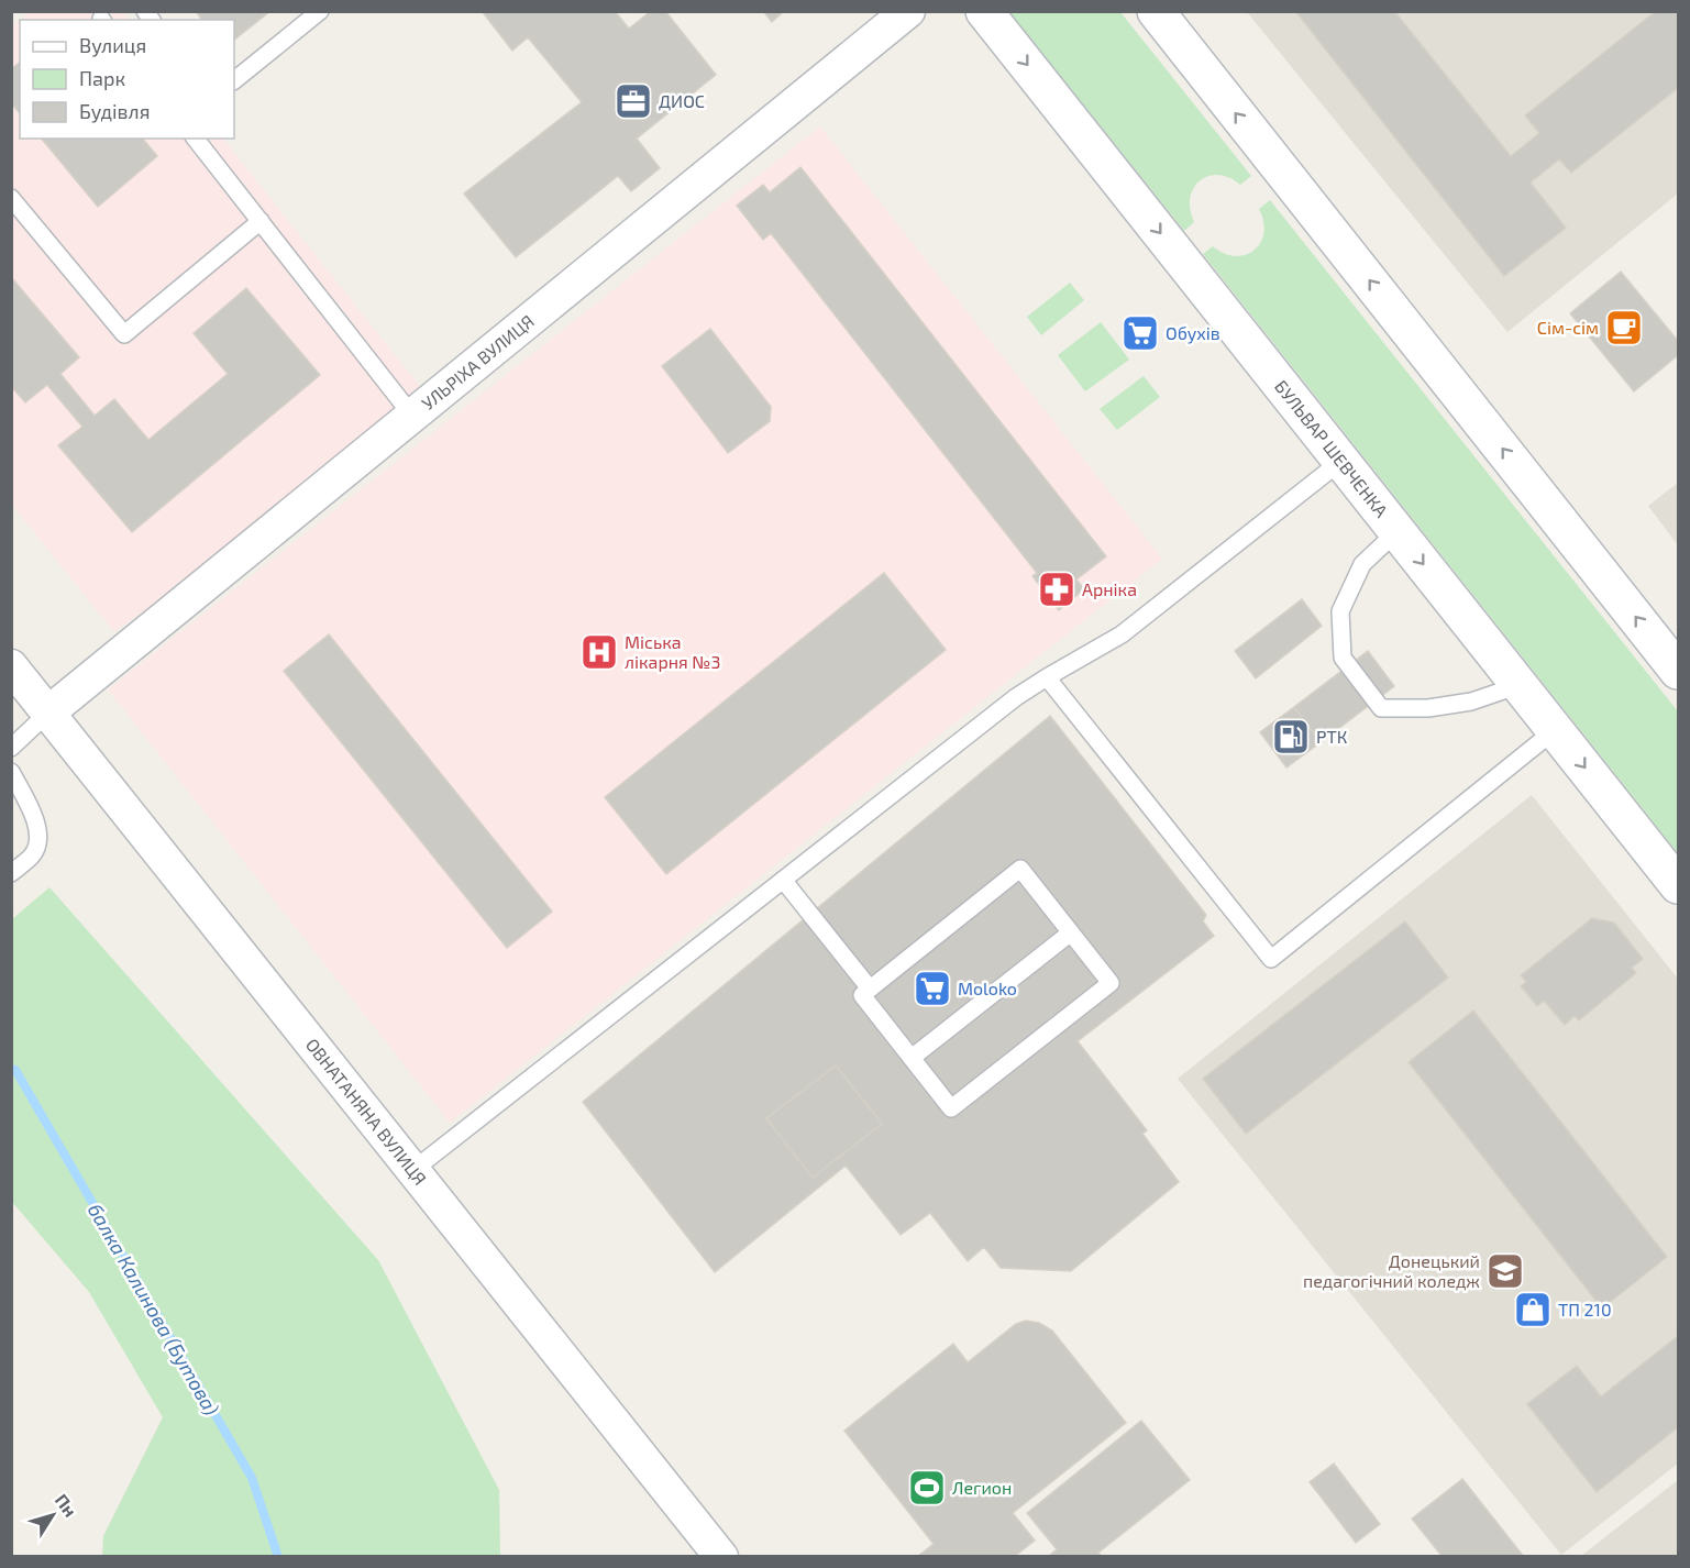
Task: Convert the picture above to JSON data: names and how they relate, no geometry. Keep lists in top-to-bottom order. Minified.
{"streets":{"main road":["БУЛЬВАР ШЕВЧЕНКА"],"street":["УЛЬРІХА ВУЛИЦЯ","ОВНАТАНЯНА ВУЛИЦЯ"]},"crossings":[["УЛЬРІХА ВУЛИЦЯ","ОВНАТАНЯНА ВУЛИЦЯ"]],"water":["балка Калинова (Бутова)"],"places":{"office":["ДИОС"],"cafe":["Сім-сім"],"supermarket":["Обухів","Moloko"],"pharmacy":["Арніка"],"hospital":["Міська лікарня №3"],"fuel station":["РТК"],"school or university":["Донецький педагогічний коледж"],"shop":["ТП 210"],"sports":["Легион"]},"legend":["Вулиця","Парк","Будівля"],"north":"top right"}
